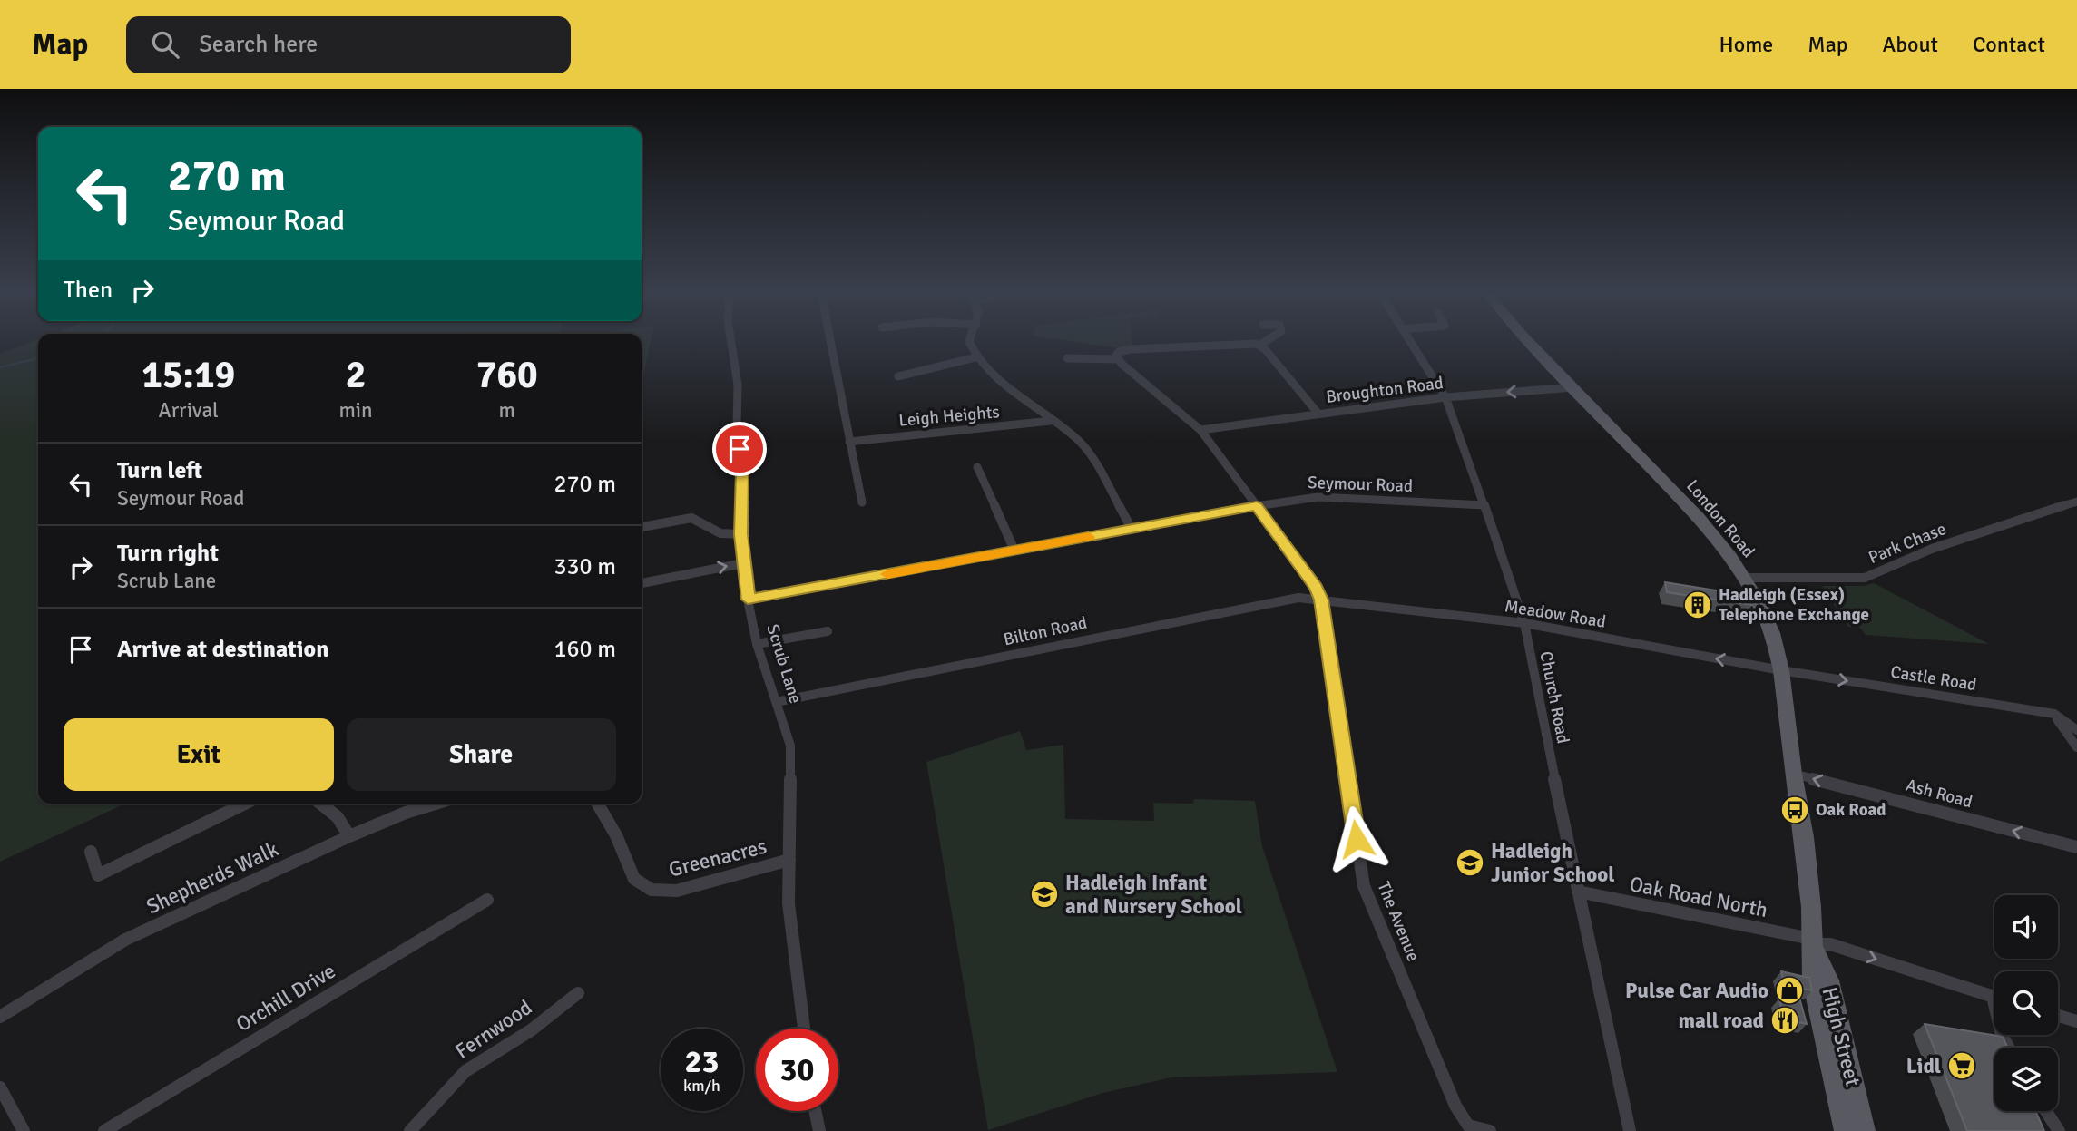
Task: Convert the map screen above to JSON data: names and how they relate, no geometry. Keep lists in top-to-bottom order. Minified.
{"streets":{"main road":["London Road","High Street"],"street":["Broughton Road","Leigh Heights","Seymour Road","Park Chase","Meadow Road","Bilton Road","Scrub Lane","Castle Road","Church Road","Ash Road","Greenacres","Shepherds Walk","Oak Road North","The Avenue","Orchill Drive","Fernwood"]},"crossings":[["Broughton Road","London Road"],["Broughton Road","Church Road"],["Broughton Road","The Avenue"],["Seymour Road","Scrub Lane"],["Seymour Road","Church Road"],["Seymour Road","The Avenue"],["London Road","Park Chase"],["London Road","Meadow Road"],["London Road","Castle Road"],["London Road","Ash Road"],["London Road","Oak Road North"],["London Road","High Street"],["Meadow Road","Bilton Road"],["Meadow Road","Castle Road"],["Meadow Road","Church Road"],["Meadow Road","The Avenue"],["Bilton Road","Scrub Lane"],["Bilton Road","The Avenue"],["Scrub Lane","Greenacres"],["Church Road","Oak Road North"],["Oak Road North","High Street"]],"one_way":["Meadow Road","Castle Road","Ash Road","Oak Road North"],"places":{"building":["Hadleigh (Essex) Telephone Exchange"],"bus stop":["Oak Road"],"school or university":["Hadleigh Junior School","Hadleigh Infant and Nursery School"],"shop":["Pulse Car Audio"],"restaurant":["mall road"],"supermarket":["Lidl"]},"page":{"header":"Map","search":"Search here","nav":["Home","Map","About","Contact"],"turn":["270 m","Seymour Road"],"then":"Then","eta":["15:19","Arrival","2","min","760","m"],"list":[{"name":"Turn left","note":"Seymour Road","value":"270 m"},{"name":"Turn right","note":"Scrub Lane","value":"330 m"},{"name":"Arrive at destination","value":"160 m"}],"buttons":["Exit","Share"],"speed":"23 km/h","limit":"30"}}
